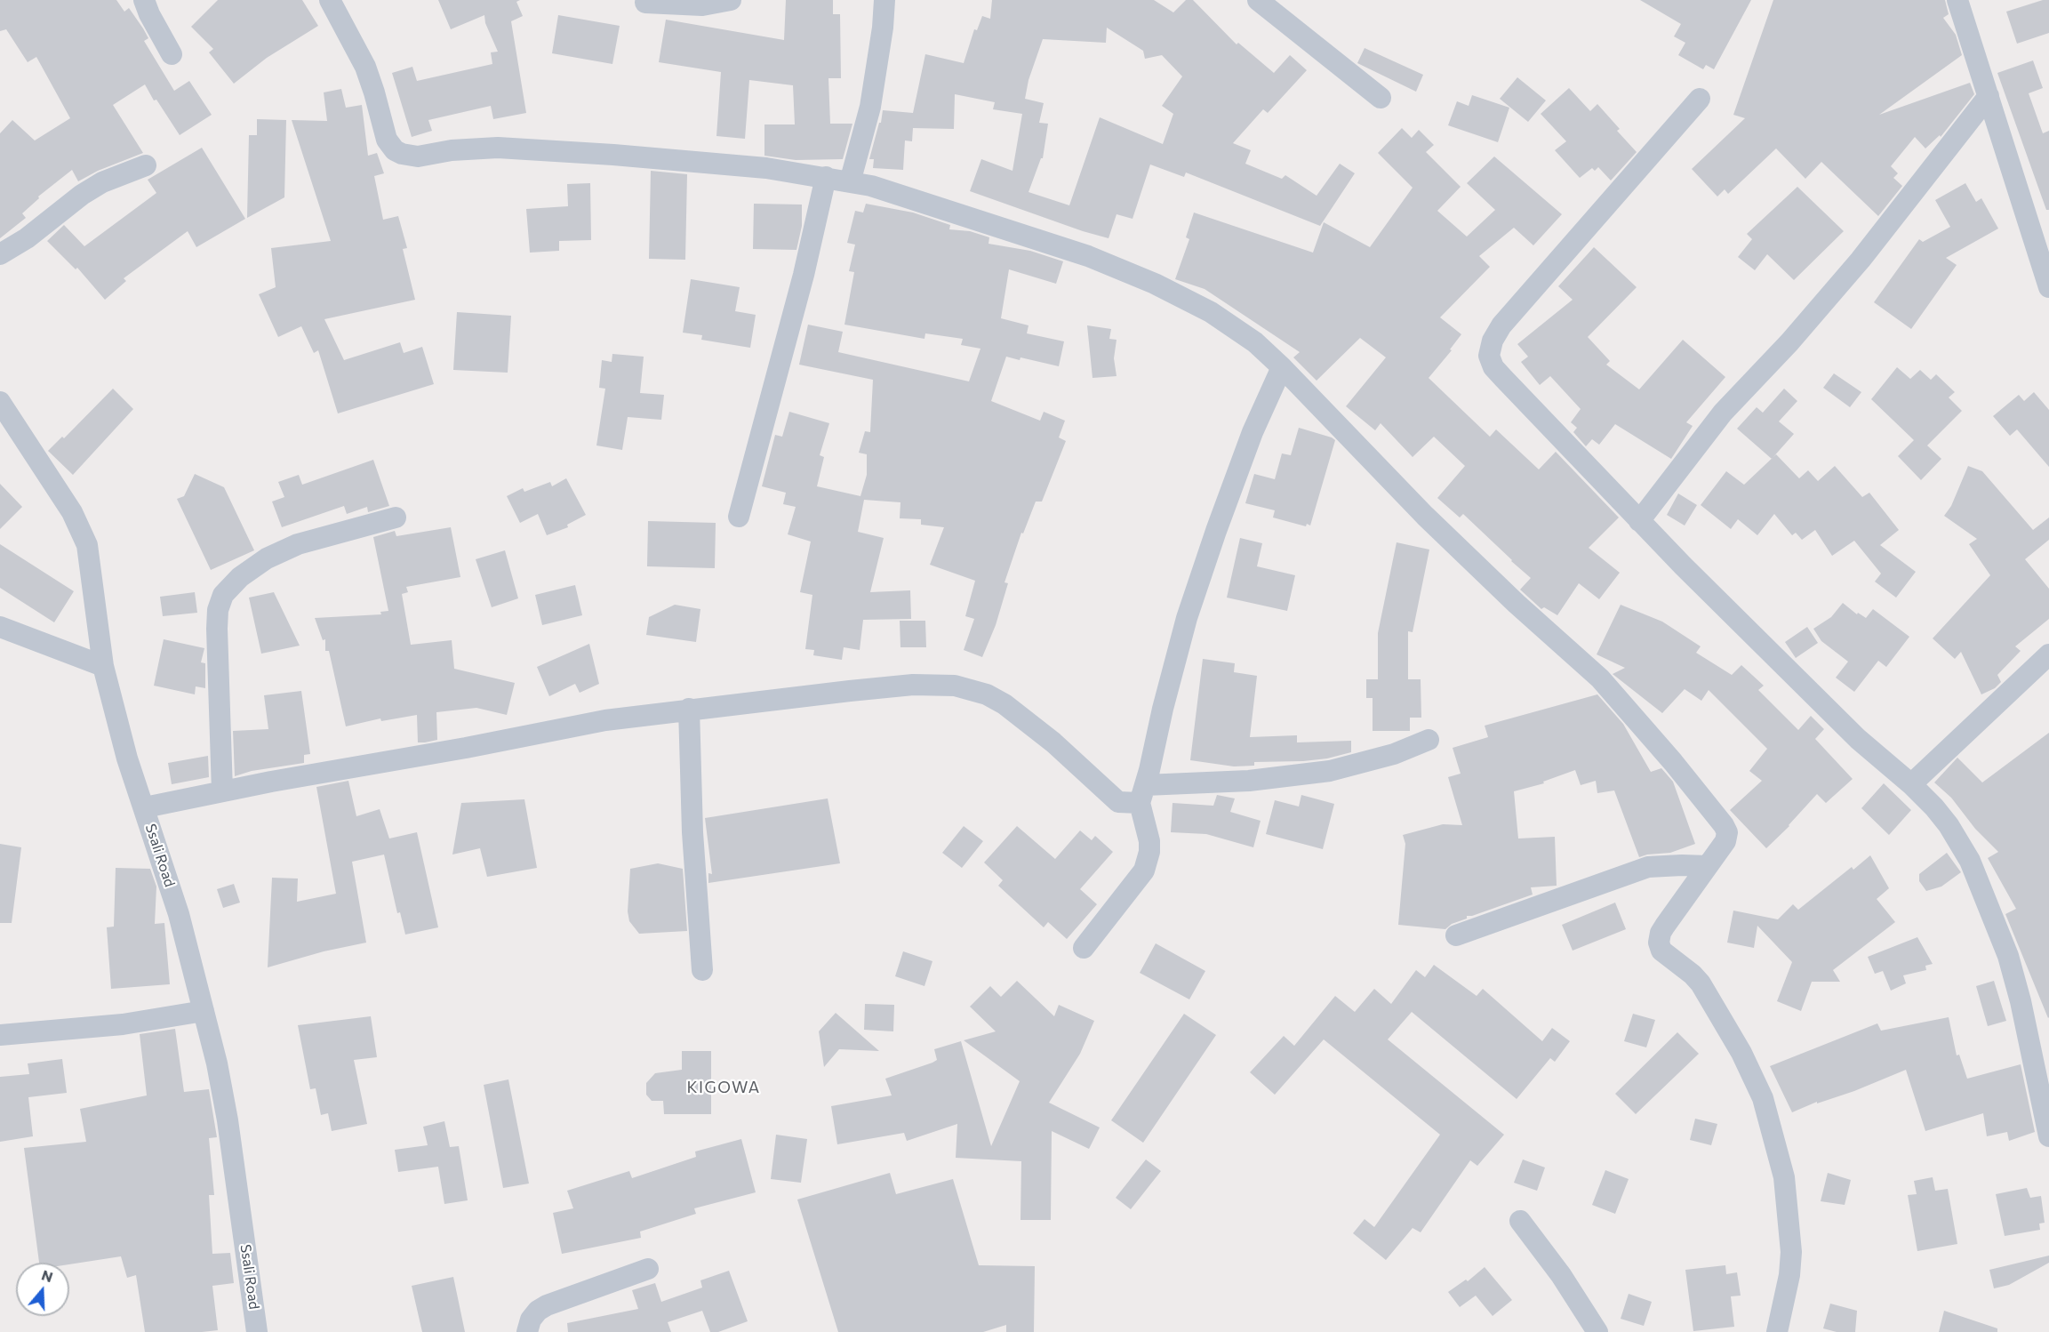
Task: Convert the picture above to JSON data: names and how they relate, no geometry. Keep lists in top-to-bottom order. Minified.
{"streets":{"street":["Ssali Road"]},"districts":["KIGOWA"],"north":"top"}
